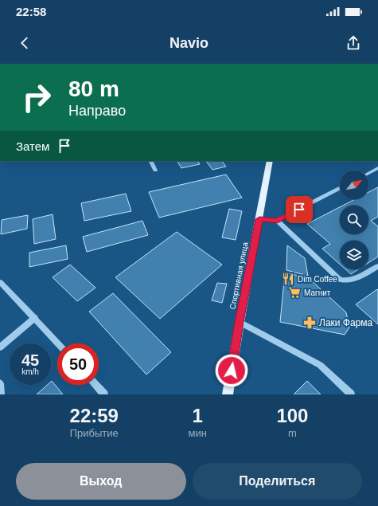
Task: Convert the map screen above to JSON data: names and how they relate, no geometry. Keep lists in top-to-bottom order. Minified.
{"streets":{"main road":["Спортивная улица"]},"places":{"restaurant":["Dim Coffee"],"supermarket":["Магнит"],"pharmacy":["Лаки Фарма"]},"north":"top right","page":{"status":"22:58","header":"Navio","turn":["80 m","Направо"],"then":"Затем","speed":"45 km/h","limit":"50","eta":["22:59","Прибытие","1","мин","100","m"],"buttons":["Выход","Поделиться"]}}
